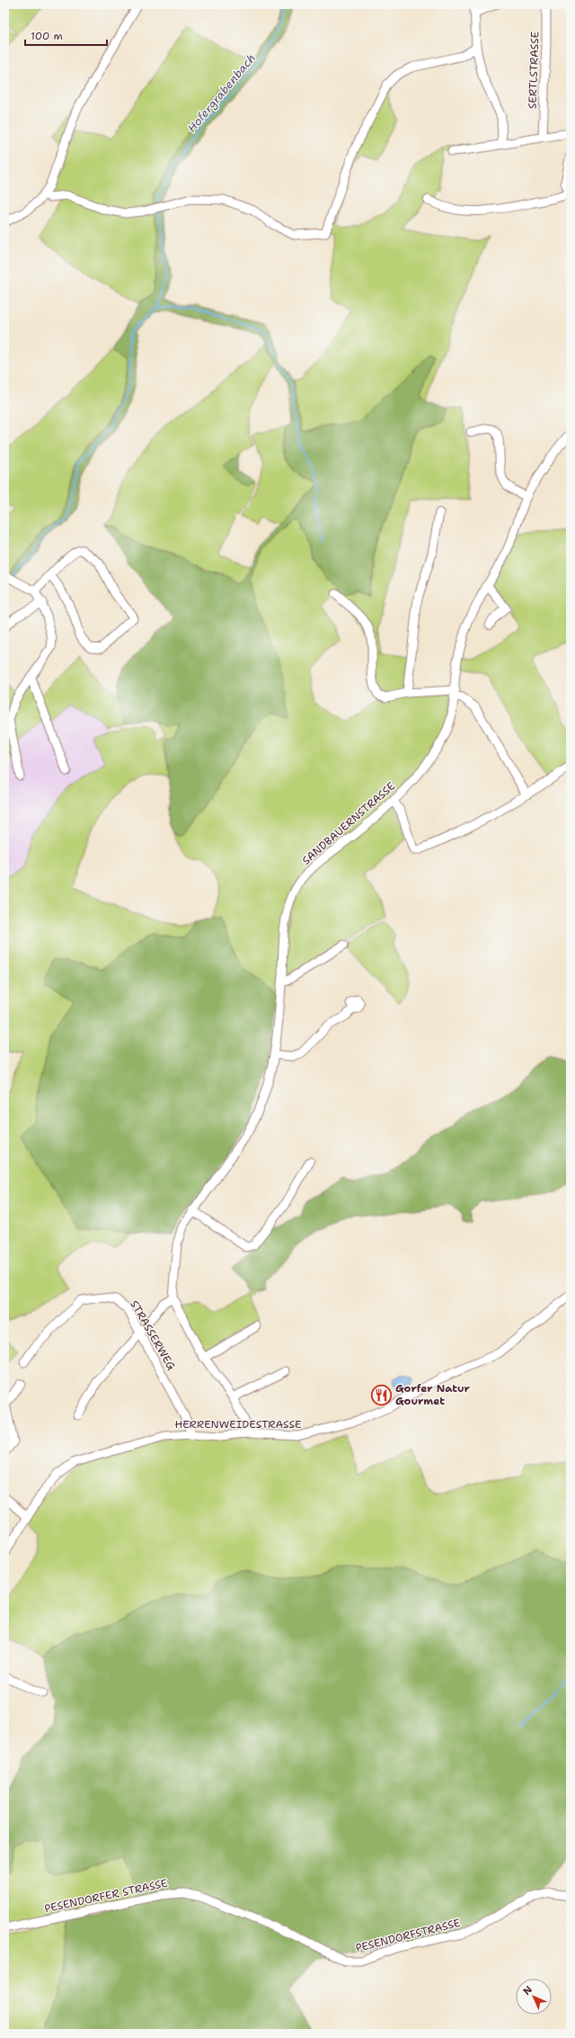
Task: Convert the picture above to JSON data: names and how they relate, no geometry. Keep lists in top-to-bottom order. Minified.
{"streets":{"street":["SERTLSTRASSE","SANDBAUERNSTRASSE","STRASSERWEG","HERRENWEIDESTRASSE","PESENDORFER STRASSE","PESENDORFSTRASSE"]},"crossings":[["STRASSERWEG","HERRENWEIDESTRASSE"],["PESENDORFER STRASSE","PESENDORFSTRASSE"]],"water":["Hofergrabenbach"],"places":{"restaurant":["Gorfer Natur Gourmet"]},"scale_bar":"100 m","north":"top left"}
